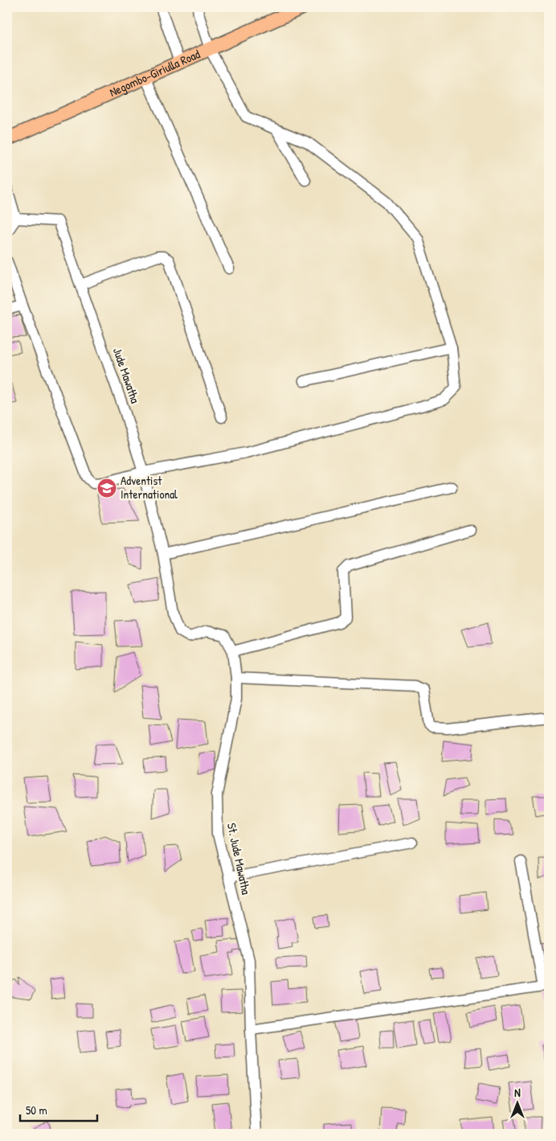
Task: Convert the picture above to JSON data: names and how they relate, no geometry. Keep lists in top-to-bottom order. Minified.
{"streets":{"main road":["Negombo-Giriulla Road"],"street":["Jude Mawatha","St. Jude Mawatha"]},"crossings":[["Jude Mawatha","St. Jude Mawatha"]],"places":{"school or university":["Adventist International"]},"scale_bar":"50 m","north":"top"}
